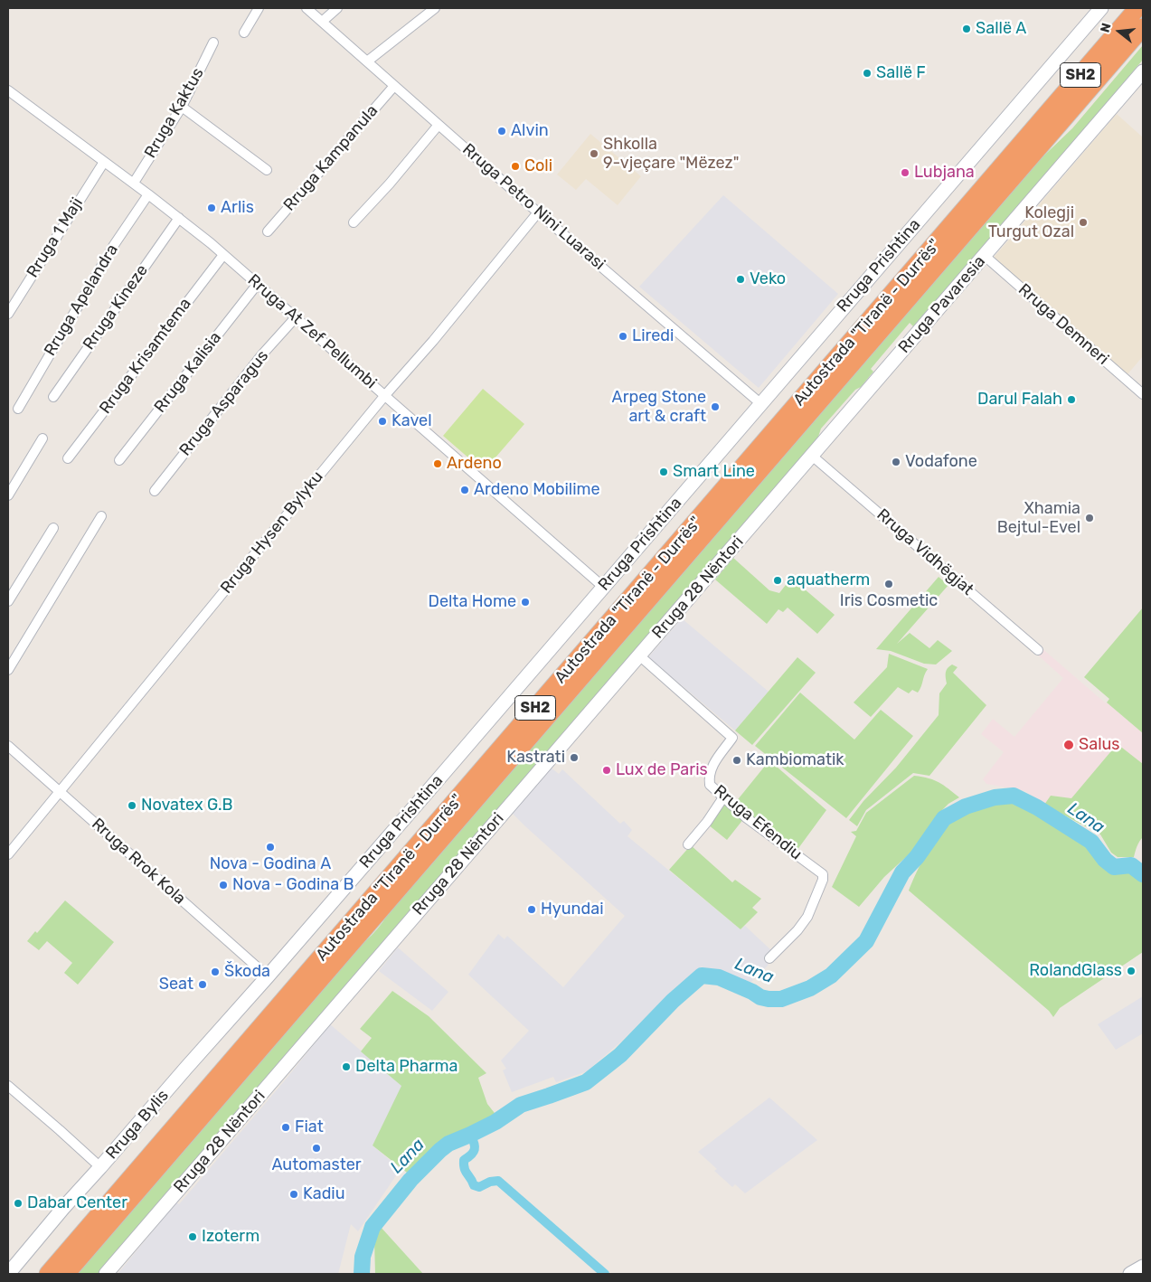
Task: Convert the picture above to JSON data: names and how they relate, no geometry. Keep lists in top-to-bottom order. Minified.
{"streets":{"highway":["SH2","Autostrada \"Tiranë - Durrës\""],"main road":["Rruga Prishtina","Rruga Pavaresia","Rruga 28 Nëntori","Rruga Bylis"],"street":["Rruga Kaktus","Rruga Kampanula","Rruga Petro Nini Luarasi","Rruga 1 Maji","Rruga Apelandra","Rruga Kineze","Rruga Demneri","Rruga At Zef Pellumbi","Rruga Krisamtema","Rruga Kalisia","Rruga Asparagus","Rruga Hysen Bylyku","Rruga Vidhëgjat","Rruga Efendiu","Rruga Rrok Kola"]},"crossings":[["Rruga Kaktus","Rruga At Zef Pellumbi"],["Rruga Kampanula","Rruga Petro Nini Luarasi"],["Rruga Petro Nini Luarasi","Rruga Prishtina"],["Rruga Petro Nini Luarasi","Rruga Hysen Bylyku"],["Rruga 1 Maji","Rruga At Zef Pellumbi"],["Rruga Prishtina","Rruga At Zef Pellumbi"],["Rruga Prishtina","Rruga Rrok Kola"],["Rruga Prishtina","Rruga Bylis"],["Rruga Apelandra","Rruga At Zef Pellumbi"],["Rruga Pavaresia","Rruga Demneri"],["Rruga Pavaresia","Rruga Vidhëgjat"],["Rruga Pavaresia","Rruga 28 Nëntori"],["Rruga Kineze","Rruga At Zef Pellumbi"],["Rruga At Zef Pellumbi","Rruga Krisamtema"],["Rruga At Zef Pellumbi","Rruga Kalisia"],["Rruga At Zef Pellumbi","Rruga Asparagus"],["Rruga At Zef Pellumbi","Rruga Hysen Bylyku"],["Rruga Hysen Bylyku","Rruga Rrok Kola"],["Rruga Vidhëgjat","Rruga 28 Nëntori"],["Rruga 28 Nëntori","Rruga Efendiu"],["Rruga Rrok Kola","Rruga Bylis"]],"water":["Lana"],"places":["Sallë A","Sallë F","Alvin","Shkolla 9-vjeçare \"Mëzez\"","Coli","Lubjana","Arlis","Kolegji Turgut Ozal","Veko","Liredi","Darul Falah","Arpeg Stone art & craft","Kavel","Vodafone","Ardeno","Smart Line","Ardeno Mobilime","Xhamia Bejtul-Evel","aquatherm","Iris Cosmetic","Delta Home","Salus","Kastrati","Kambiomatik","Lux de Paris","Novatex G.B","Nova - Godina A","Nova - Godina B","Hyundai","RolandGlass","Škoda","Seat","Delta Pharma","Fiat","Automaster","Kadiu","Dabar Center","Izoterm"],"north":"left"}
